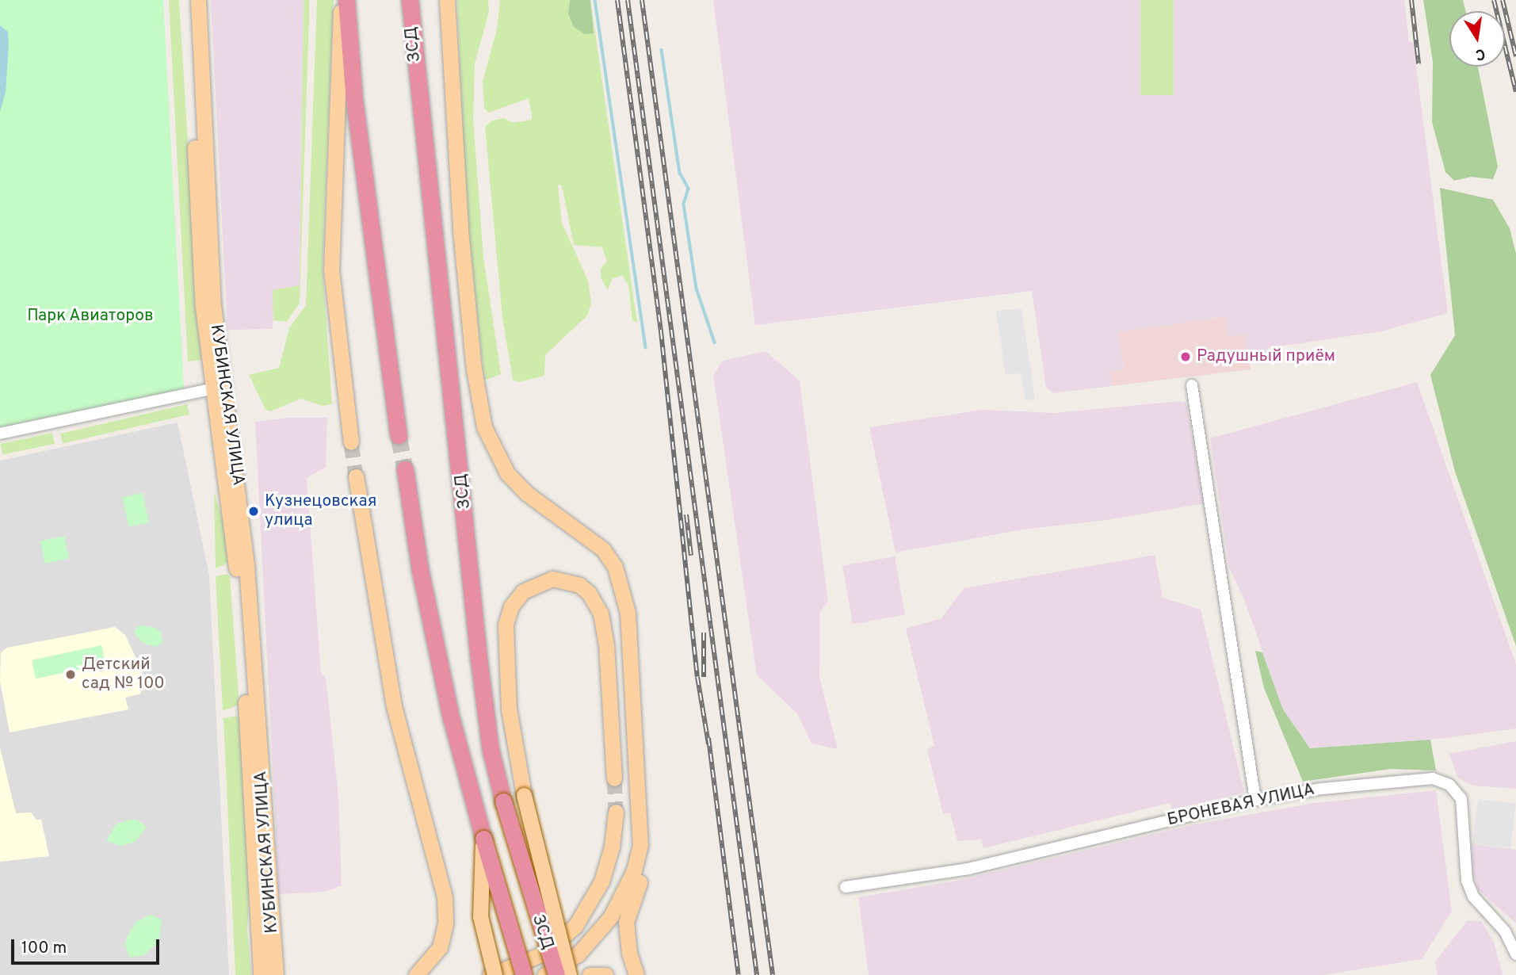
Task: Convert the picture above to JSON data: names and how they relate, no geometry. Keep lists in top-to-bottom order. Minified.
{"streets":{"highway":["ЗСД"],"main road":["КУБИНСКАЯ УЛИЦА"],"street":["БРОНЕВАЯ УЛИЦА"]},"parks":["Парк Авиаторов"],"places":["Радушный приём","Кузнецовская улица","Детский сад № 100"],"scale_bar":"100 m","north":"bottom"}
